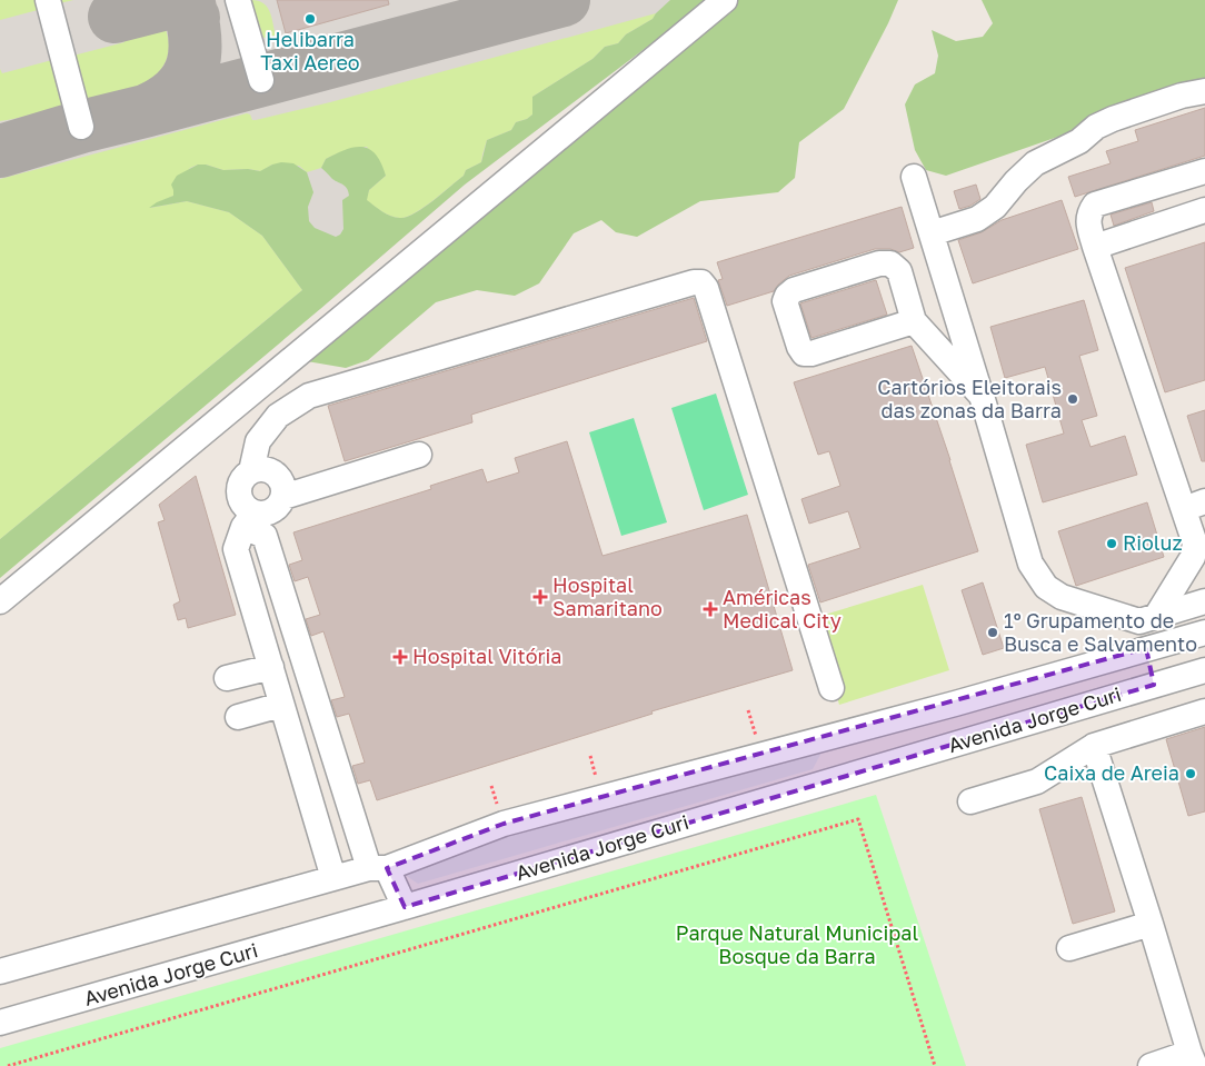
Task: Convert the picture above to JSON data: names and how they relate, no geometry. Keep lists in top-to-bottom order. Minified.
{"streets":{"street":["Avenida Jorge Curi"]},"parks":["Parque Natural Municipal Bosque da Barra"],"places":{"other":["Helibarra Taxi Aereo","Cartórios Eleitorais das zonas da Barra","Rioluz","1º Grupamento de Busca e Salvamento","Caixa de Areia"],"health":["Hospital Samaritano","Américas Medical City","Hospital Vitória"]}}
